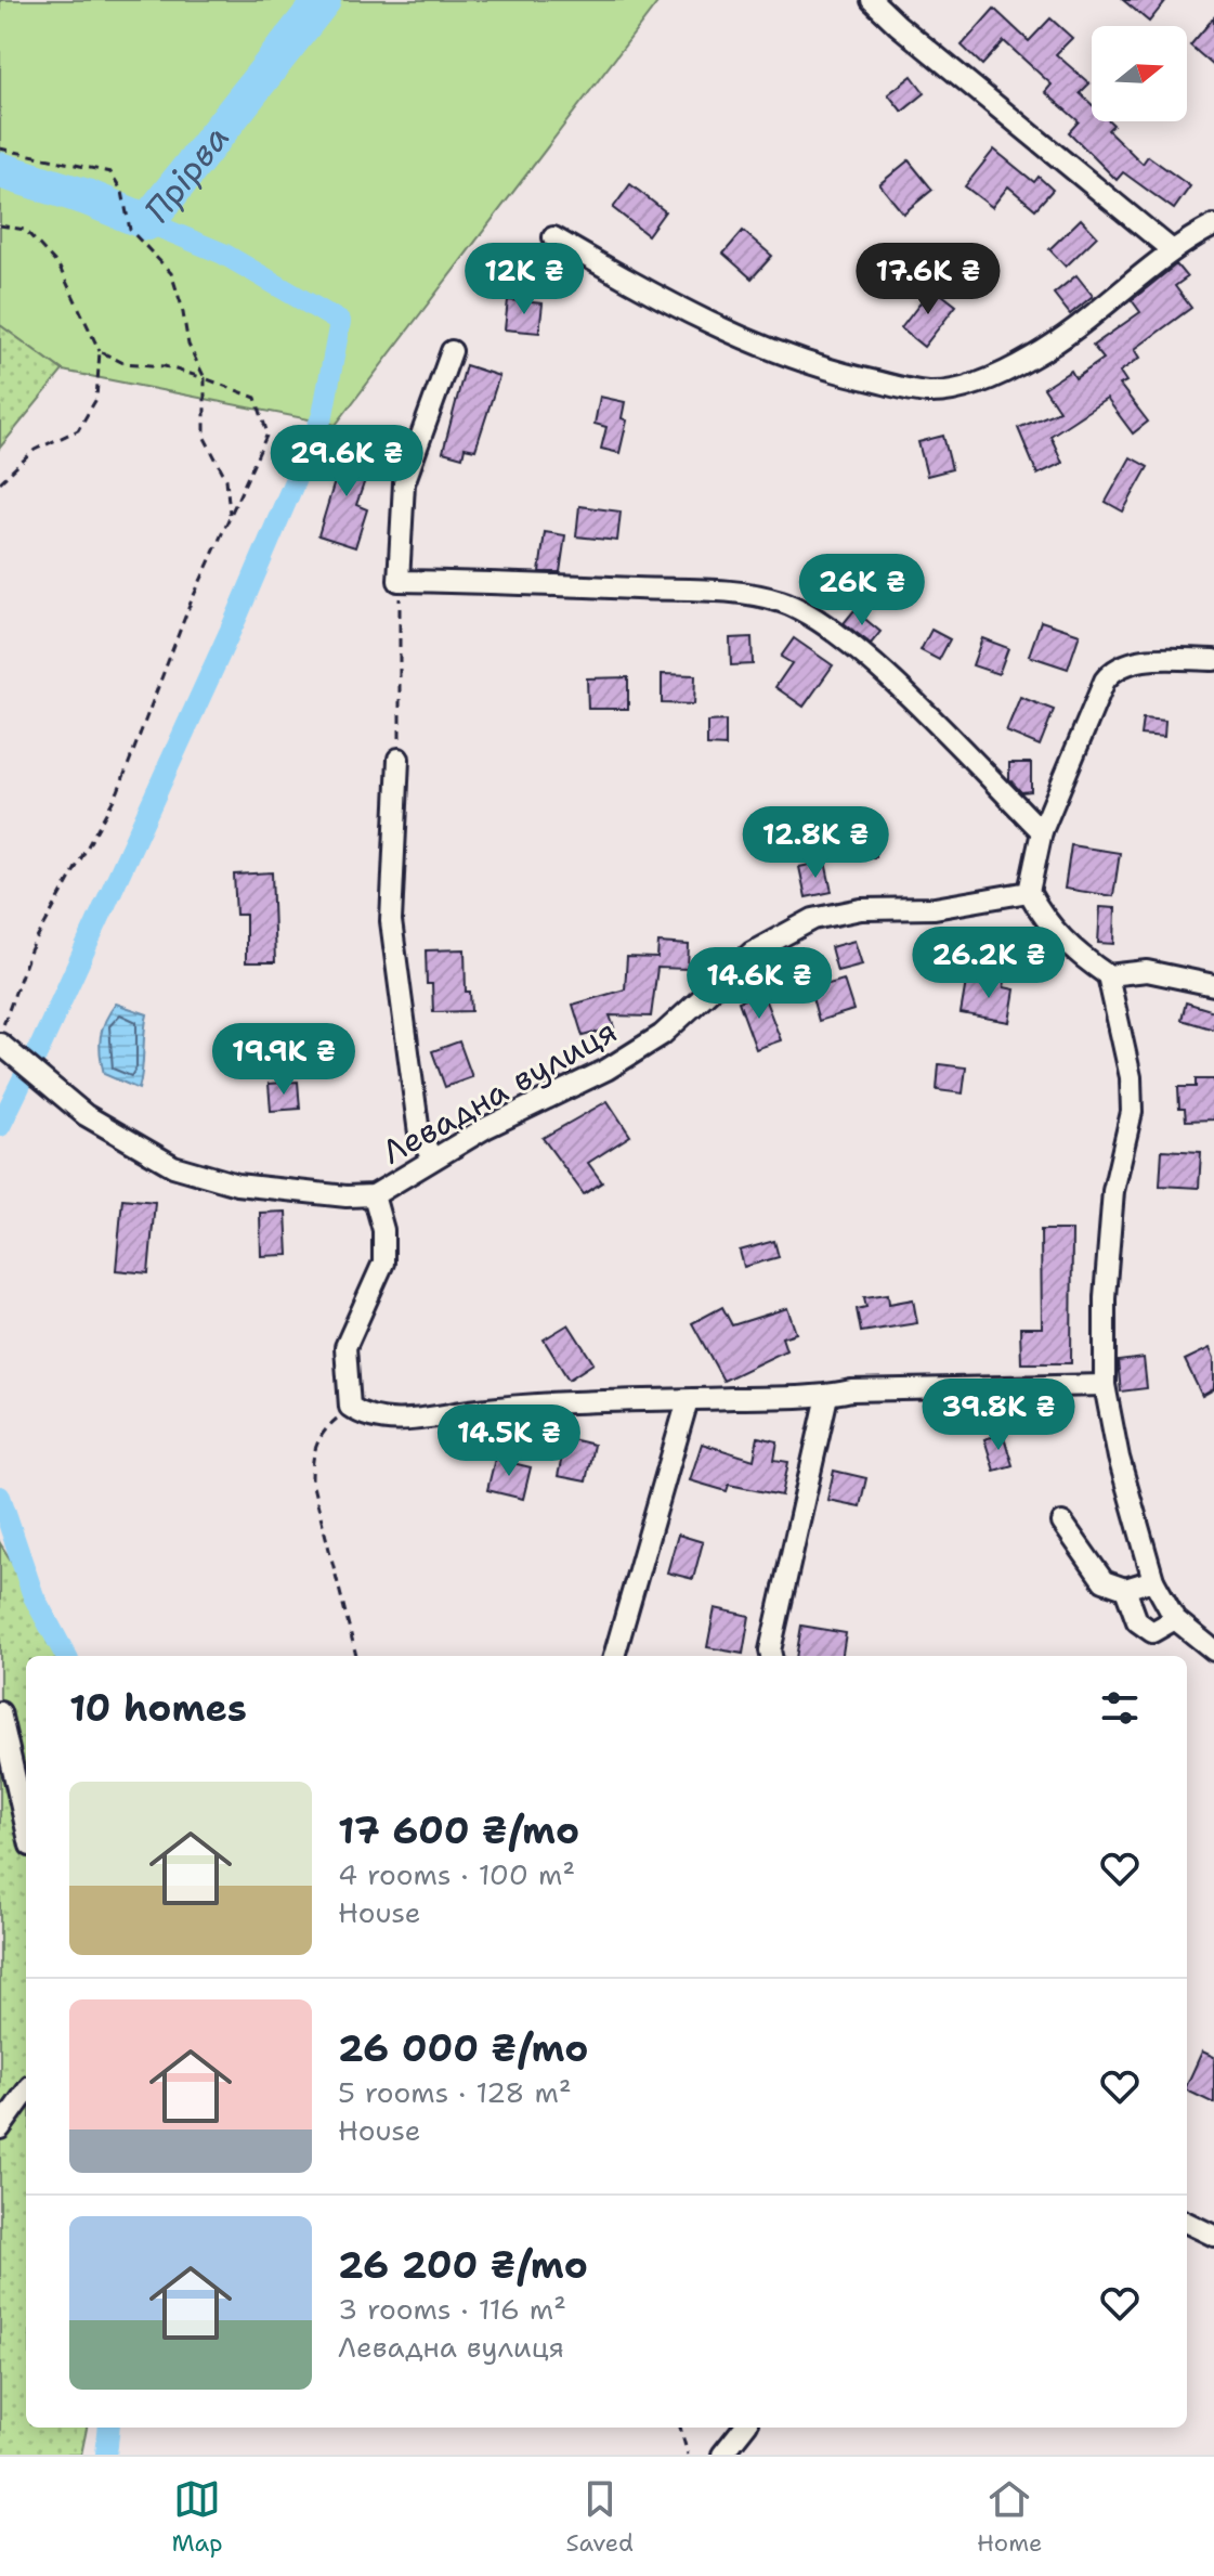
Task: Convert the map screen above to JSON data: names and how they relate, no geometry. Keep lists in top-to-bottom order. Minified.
{"streets":{"street":["Левадна вулиця"]},"water":["Прірва"],"north":"right","page":{"price":["12K ₴","17.6K ₴","29.6K ₴","26K ₴","12.8K ₴","26.2K ₴","14.6K ₴","19.9K ₴","39.8K ₴","14.5K ₴"],"heading":"10 homes","list":[{"name":"17 600 ₴/mo","note":"4 rooms · 100 m² · House"},{"name":"26 000 ₴/mo","note":"5 rooms · 128 m² · House"},{"name":"26 200 ₴/mo","note":"3 rooms · 116 m² · Левадна вулиця"}],"tabs":["Map","Saved","Home"]}}
